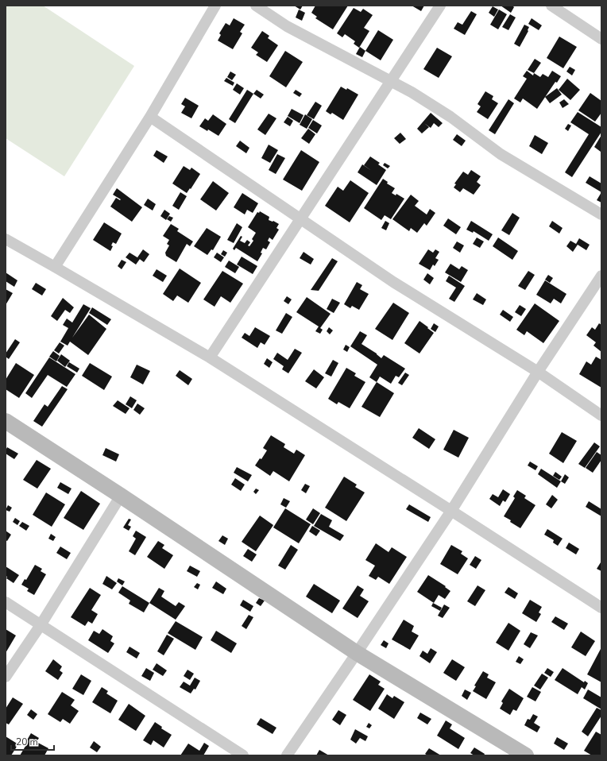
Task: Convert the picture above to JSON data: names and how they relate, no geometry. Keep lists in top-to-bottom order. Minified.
{"scale_bar":"20 m"}
